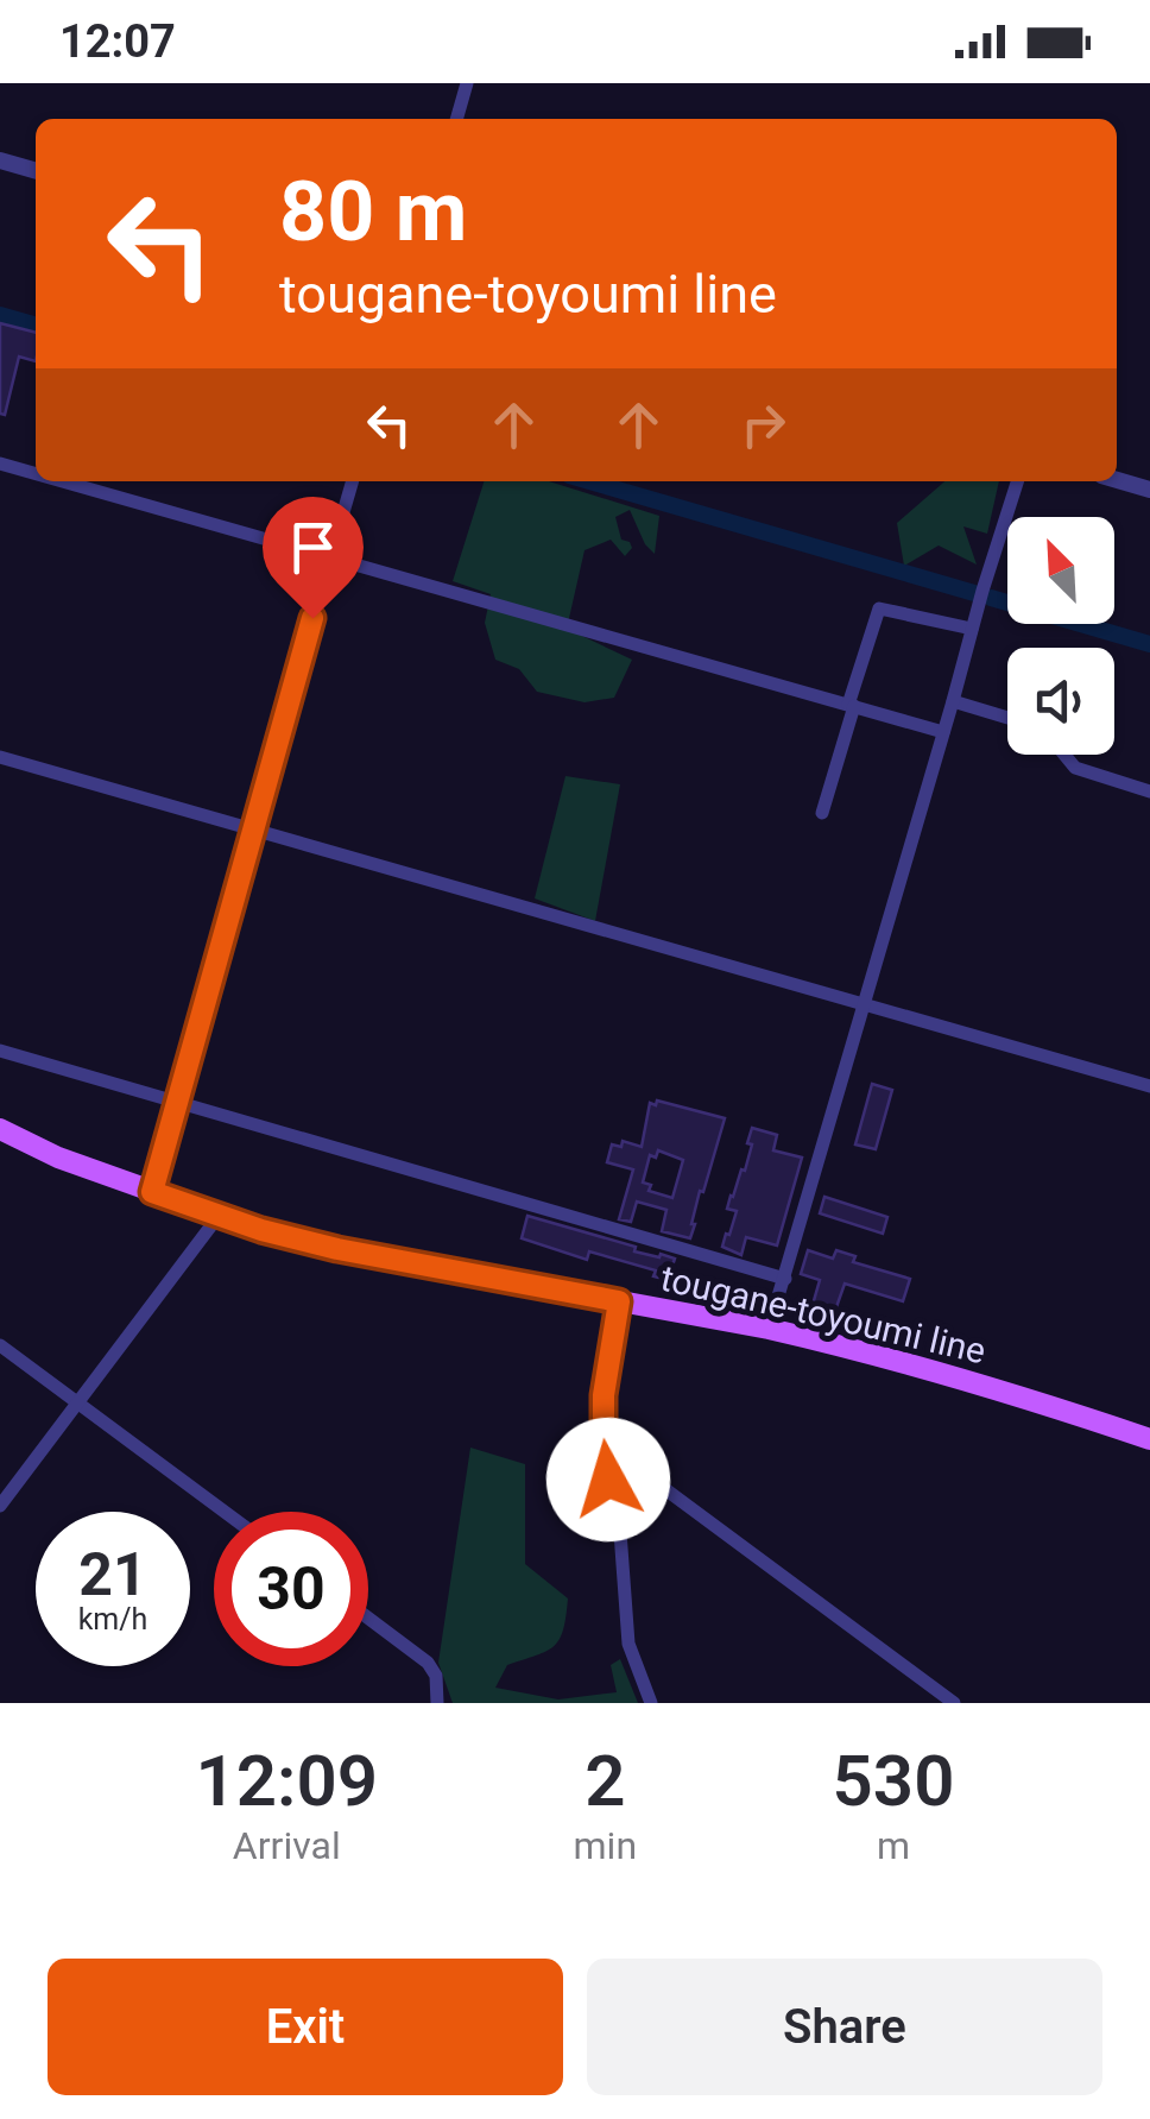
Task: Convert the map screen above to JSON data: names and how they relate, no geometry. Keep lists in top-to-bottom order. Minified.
{"streets":{"main road":["tougane-toyoumi line"]},"north":"top left","page":{"status":"12:07","turn":["80 m","tougane-toyoumi line"],"speed":"21 km/h","limit":"30","eta":["12:09","Arrival","2","min","530","m"],"buttons":["Exit","Share"]}}
